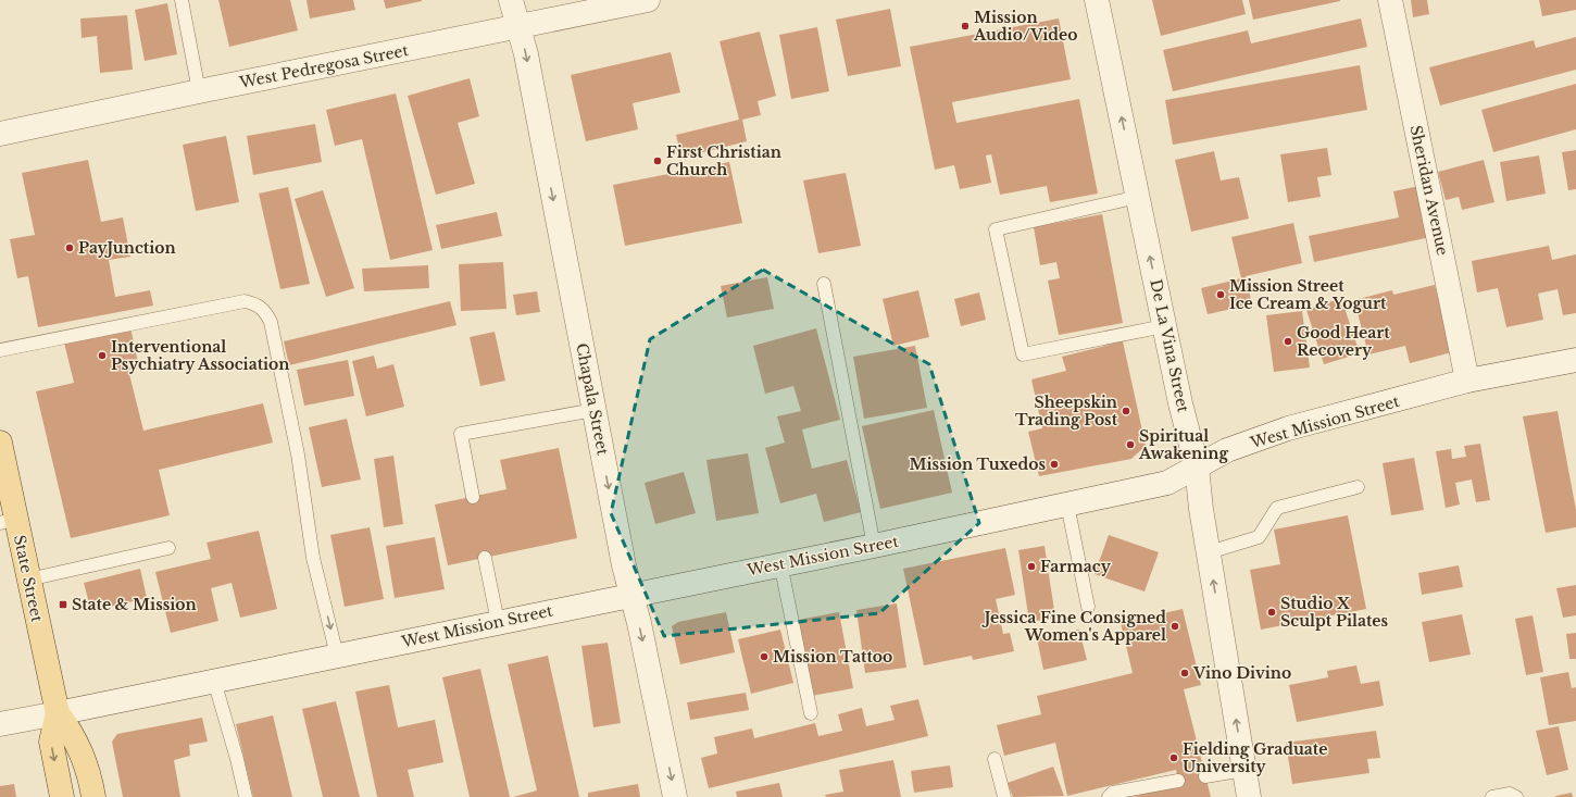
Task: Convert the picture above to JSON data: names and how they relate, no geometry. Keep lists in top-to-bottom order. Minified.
{"streets":{"main road":["State Street"],"street":["West Pedregosa Street","Sheridan Avenue","De La Vina Street","Chapala Street","West Mission Street"]},"crossings":[["West Pedregosa Street","Chapala Street"],["Sheridan Avenue","West Mission Street"],["De La Vina Street","West Mission Street"],["Chapala Street","West Mission Street"],["West Mission Street","State Street"]],"one_way":["De La Vina Street","Chapala Street"],"places":{"other":["Mission Audio/Video","First Christian Church","PayJunction","Mission Street Ice Cream & Yogurt","Good Heart Recovery","Interventional Psychiatry Association","Sheepskin Trading Post","Spiritual Awakening","Mission Tuxedos","Farmacy","Studio X Sculpt Pilates","Jessica Fine Consigned Women's Apparel","Mission Tattoo","Vino Divino","Fielding Graduate University"],"transit":["State & Mission"]}}
